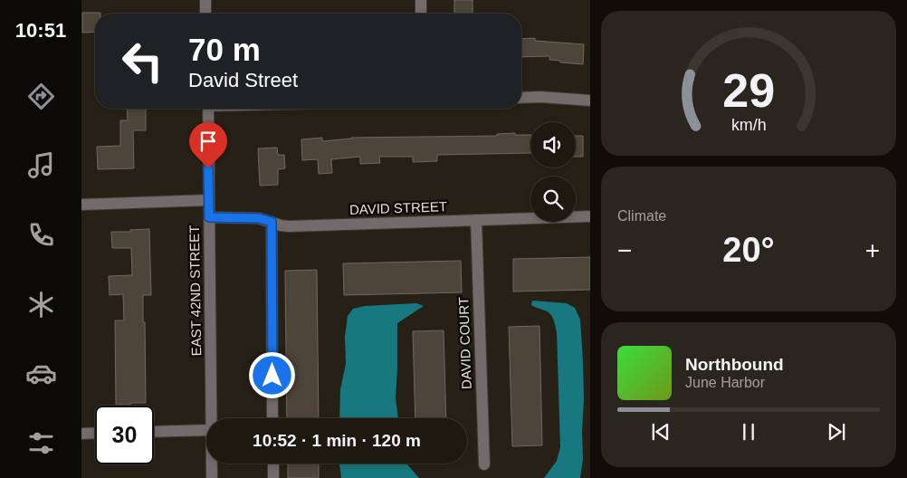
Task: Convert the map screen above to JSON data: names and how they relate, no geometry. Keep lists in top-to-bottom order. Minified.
{"streets":{"street":["DAVID STREET","EAST 42ND STREET","DAVID COURT"]},"crossings":[["DAVID STREET","EAST 42ND STREET"],["DAVID STREET","DAVID COURT"]],"page":{"tabs":"10:51","turn":["70 m","David Street"],"tile":"Climate","heat":["−","20°","+"],"song":["Northbound","June Harbor"],"limit":"30","trip":"10:52 · 1 min · 120 m","gauge":["29","km/h"]}}
